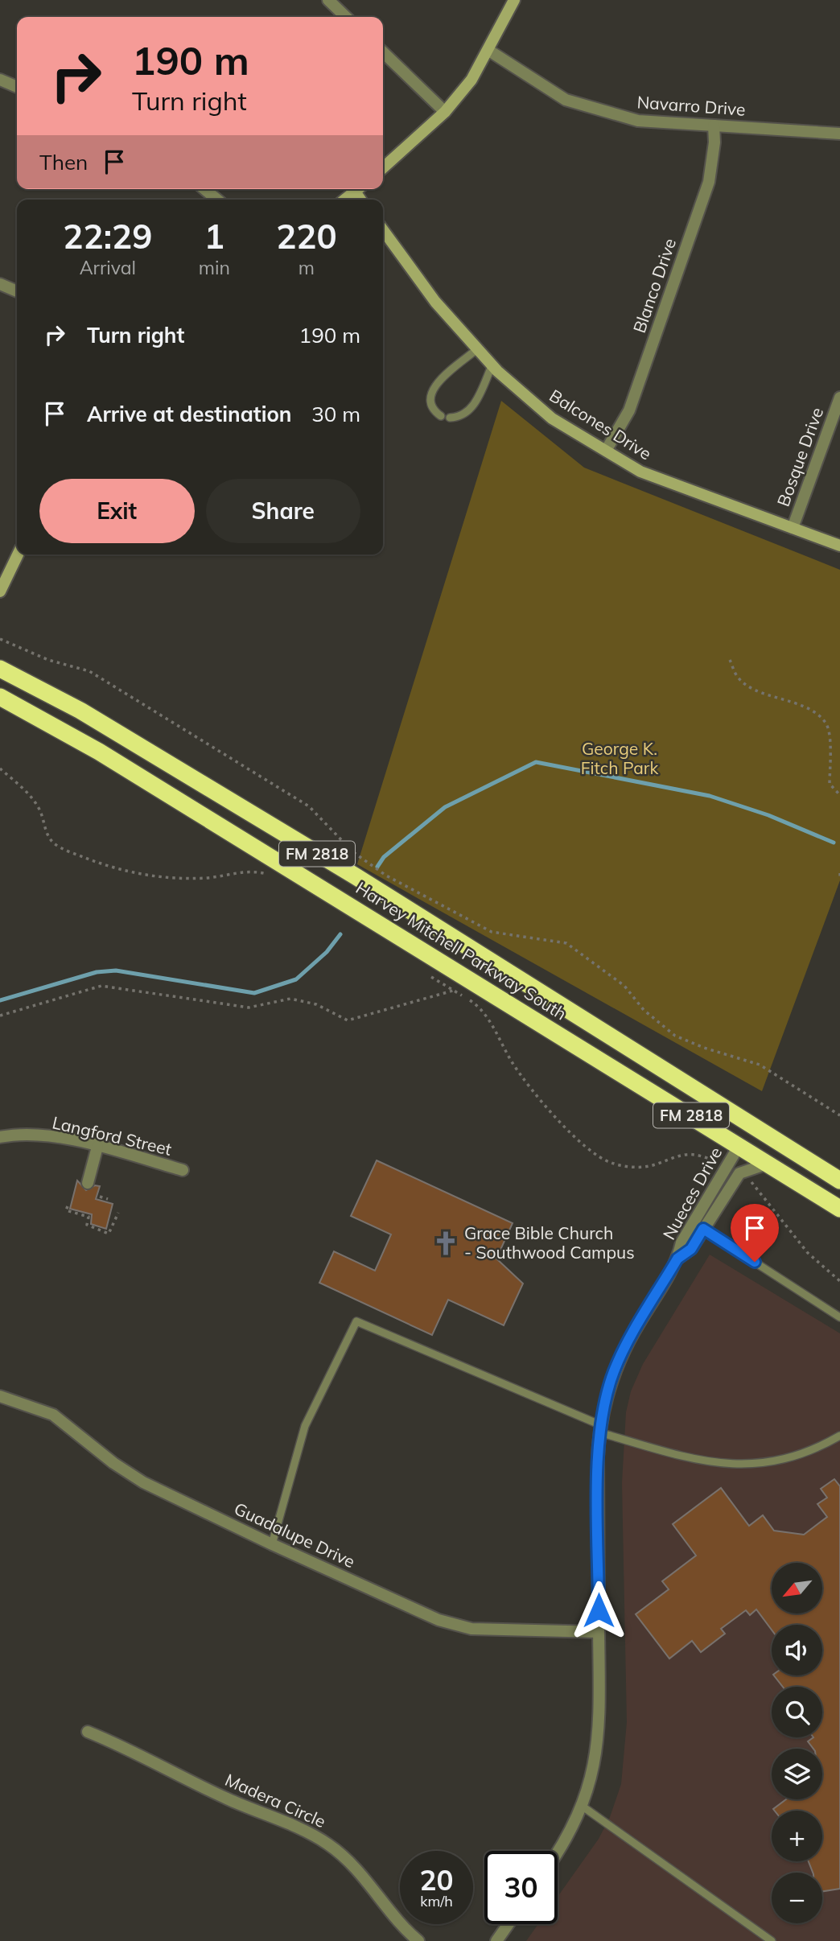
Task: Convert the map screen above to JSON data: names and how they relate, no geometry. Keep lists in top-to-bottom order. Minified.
{"streets":{"highway":["FM 2818","Harvey Mitchell Parkway South"],"street":["Navarro Drive","Blanco Drive","Balcones Drive","Bosque Drive","Langford Street","Nueces Drive","Guadalupe Drive","Madera Circle"]},"crossings":[["Navarro Drive","Blanco Drive"],["Blanco Drive","Balcones Drive"],["Balcones Drive","Bosque Drive"],["Harvey Mitchell Parkway South","Nueces Drive"],["Nueces Drive","Guadalupe Drive"]],"parks":["George K. Fitch Park"],"places":{"church":["Grace Bible Church - Southwood Campus"]},"north":"bottom left","page":{"turn":["190 m","Turn right"],"then":"Then","eta":["22:29","Arrival","1","min","220","m"],"list":[{"name":"Turn right","value":"190 m"},{"name":"Arrive at destination","value":"30 m"}],"buttons":["Exit","Share"],"map_buttons":["+","−"],"speed":"20 km/h","limit":"30"}}
